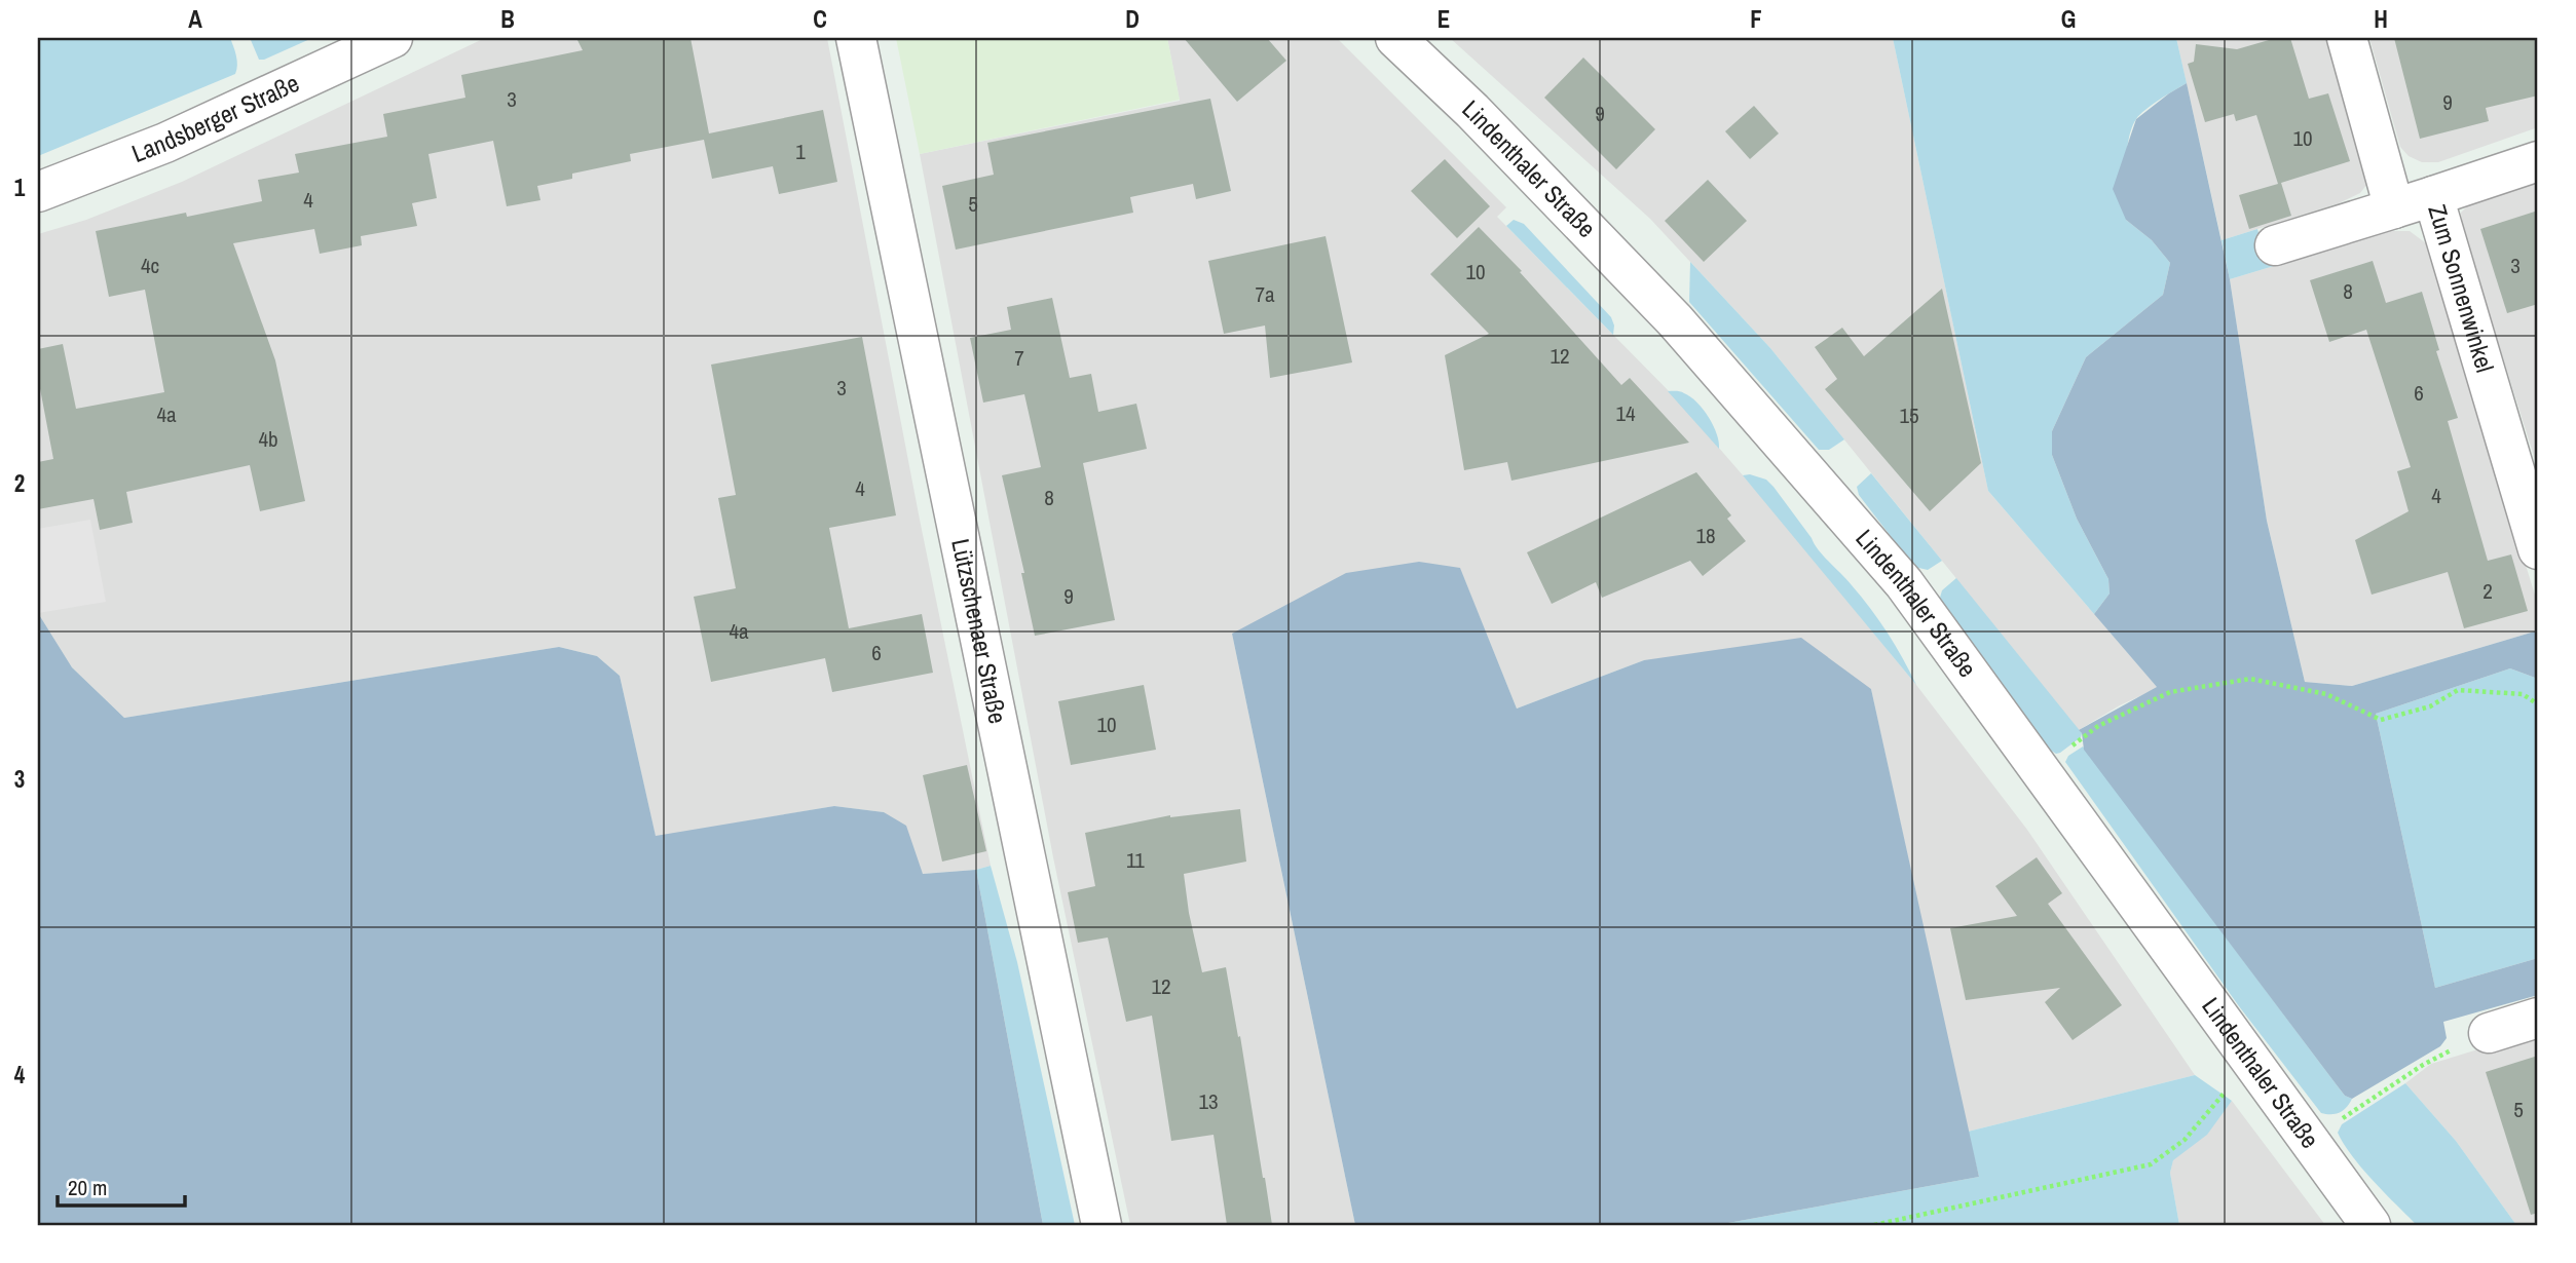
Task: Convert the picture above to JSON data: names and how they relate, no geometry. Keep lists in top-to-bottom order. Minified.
{"streets":{"street":["Landsberger Straße","Lindenthaler Straße","Zum Sonnenwinkel","Lützschenaer Straße"]},"house_numbers":["3","9","9","10","1","4","5","4c","3","10","8","7a","12","7","3","6","14","4a","15","4b","4","4","8","18","2","9","4a","6","10","11","12","13","5"],"scale_bar":"20 m","grid":{"columns":["A","B","C","D","E","F","G","H"],"rows":["1","2","3","4"]}}
